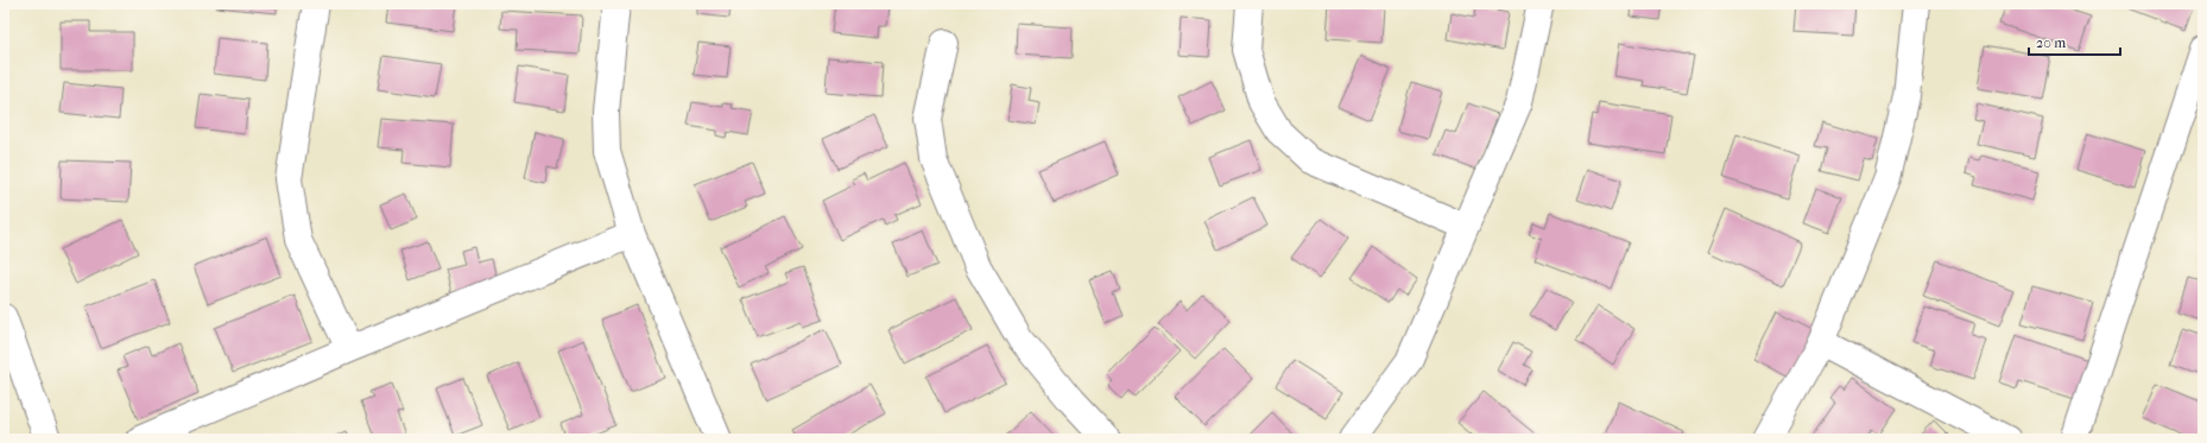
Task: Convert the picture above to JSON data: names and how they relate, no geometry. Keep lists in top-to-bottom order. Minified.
{"scale_bar":"20 m"}
